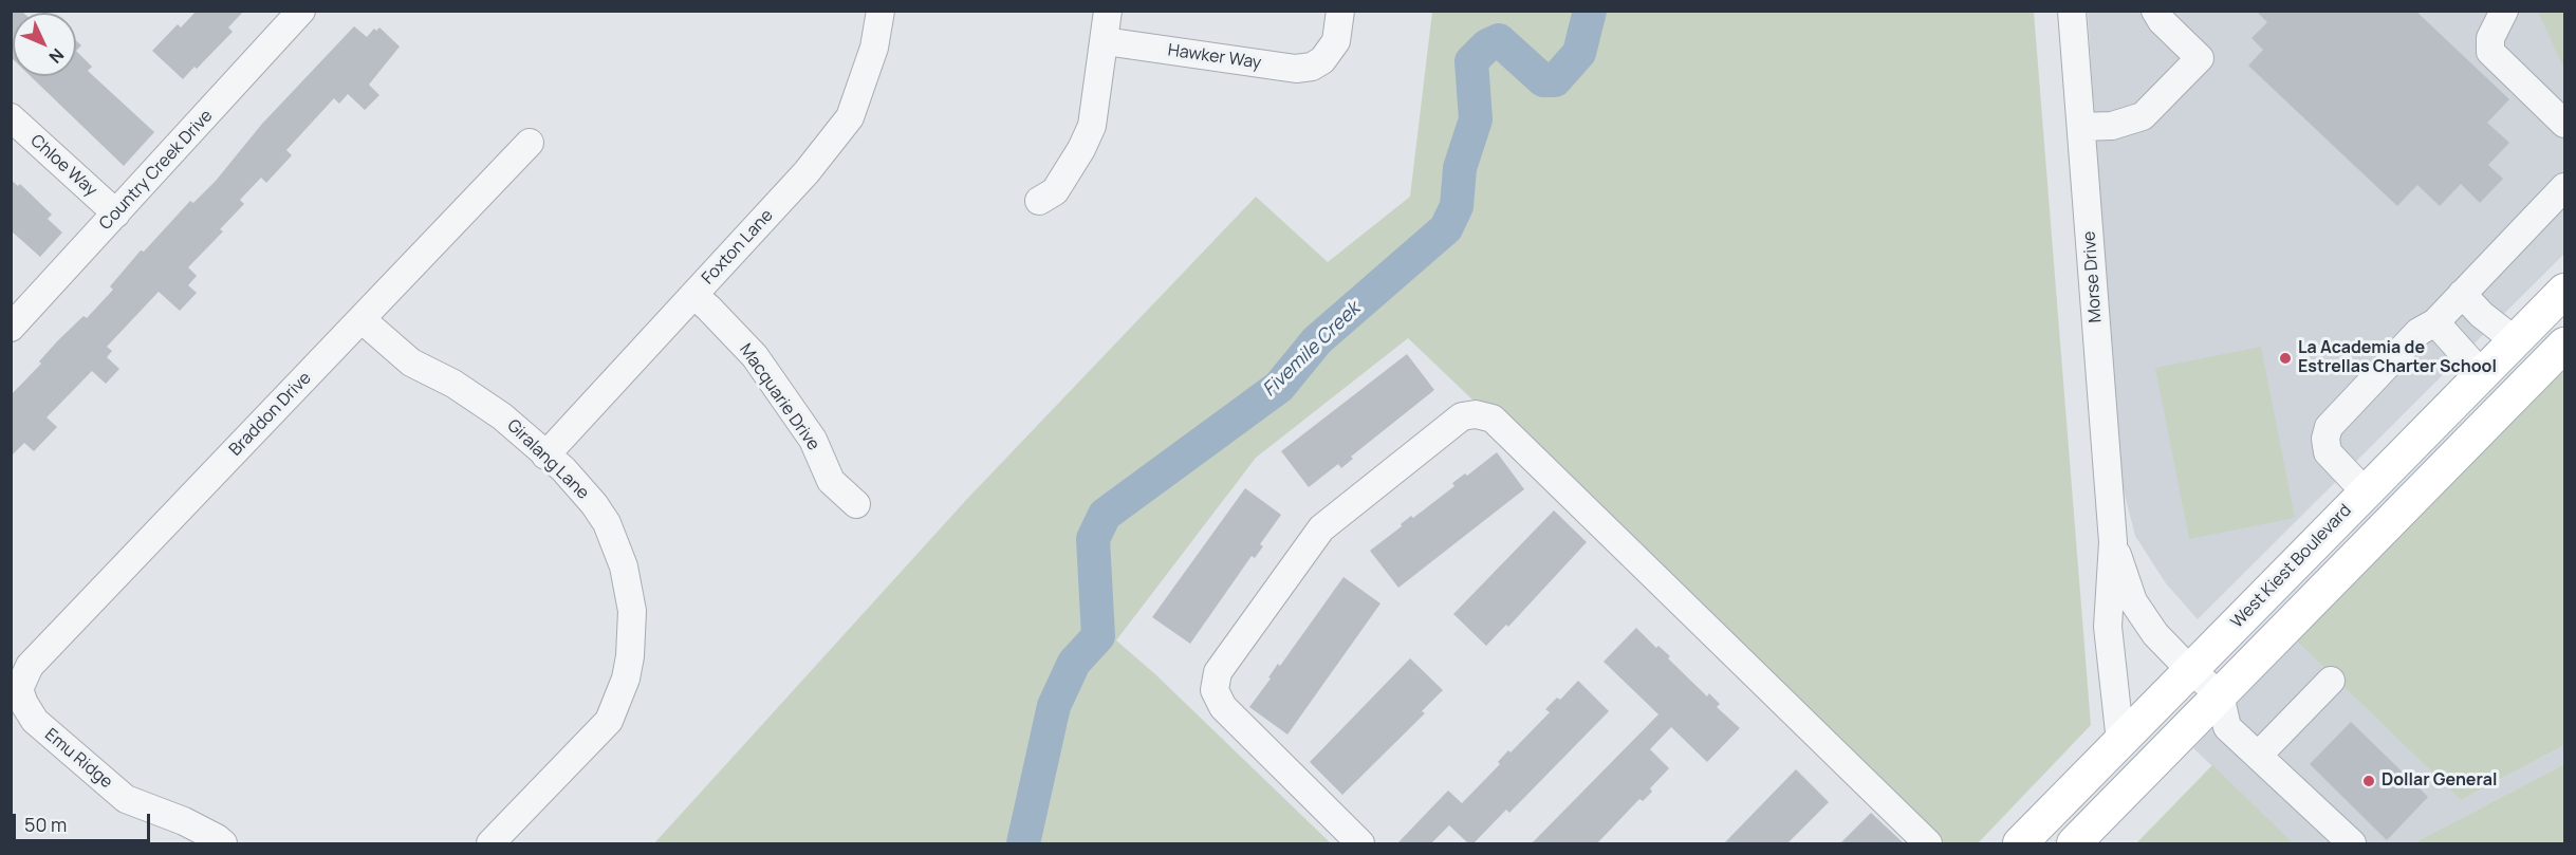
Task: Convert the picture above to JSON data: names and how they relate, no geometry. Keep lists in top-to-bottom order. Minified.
{"streets":{"main road":["West Kiest Boulevard"],"street":["Hawker Way","Chloe Way","Country Creek Drive","Foxton Lane","Morse Drive","Macquarie Drive","Braddon Drive","Giralang Lane","Emu Ridge"]},"crossings":[["Chloe Way","Country Creek Drive"],["Foxton Lane","Macquarie Drive"],["Foxton Lane","Giralang Lane"],["Morse Drive","West Kiest Boulevard"],["Braddon Drive","Giralang Lane"],["Braddon Drive","Emu Ridge"]],"water":["Fivemile Creek"],"places":["La Academia de Estrellas Charter School","Dollar General"],"scale_bar":"50 m","north":"bottom right"}
